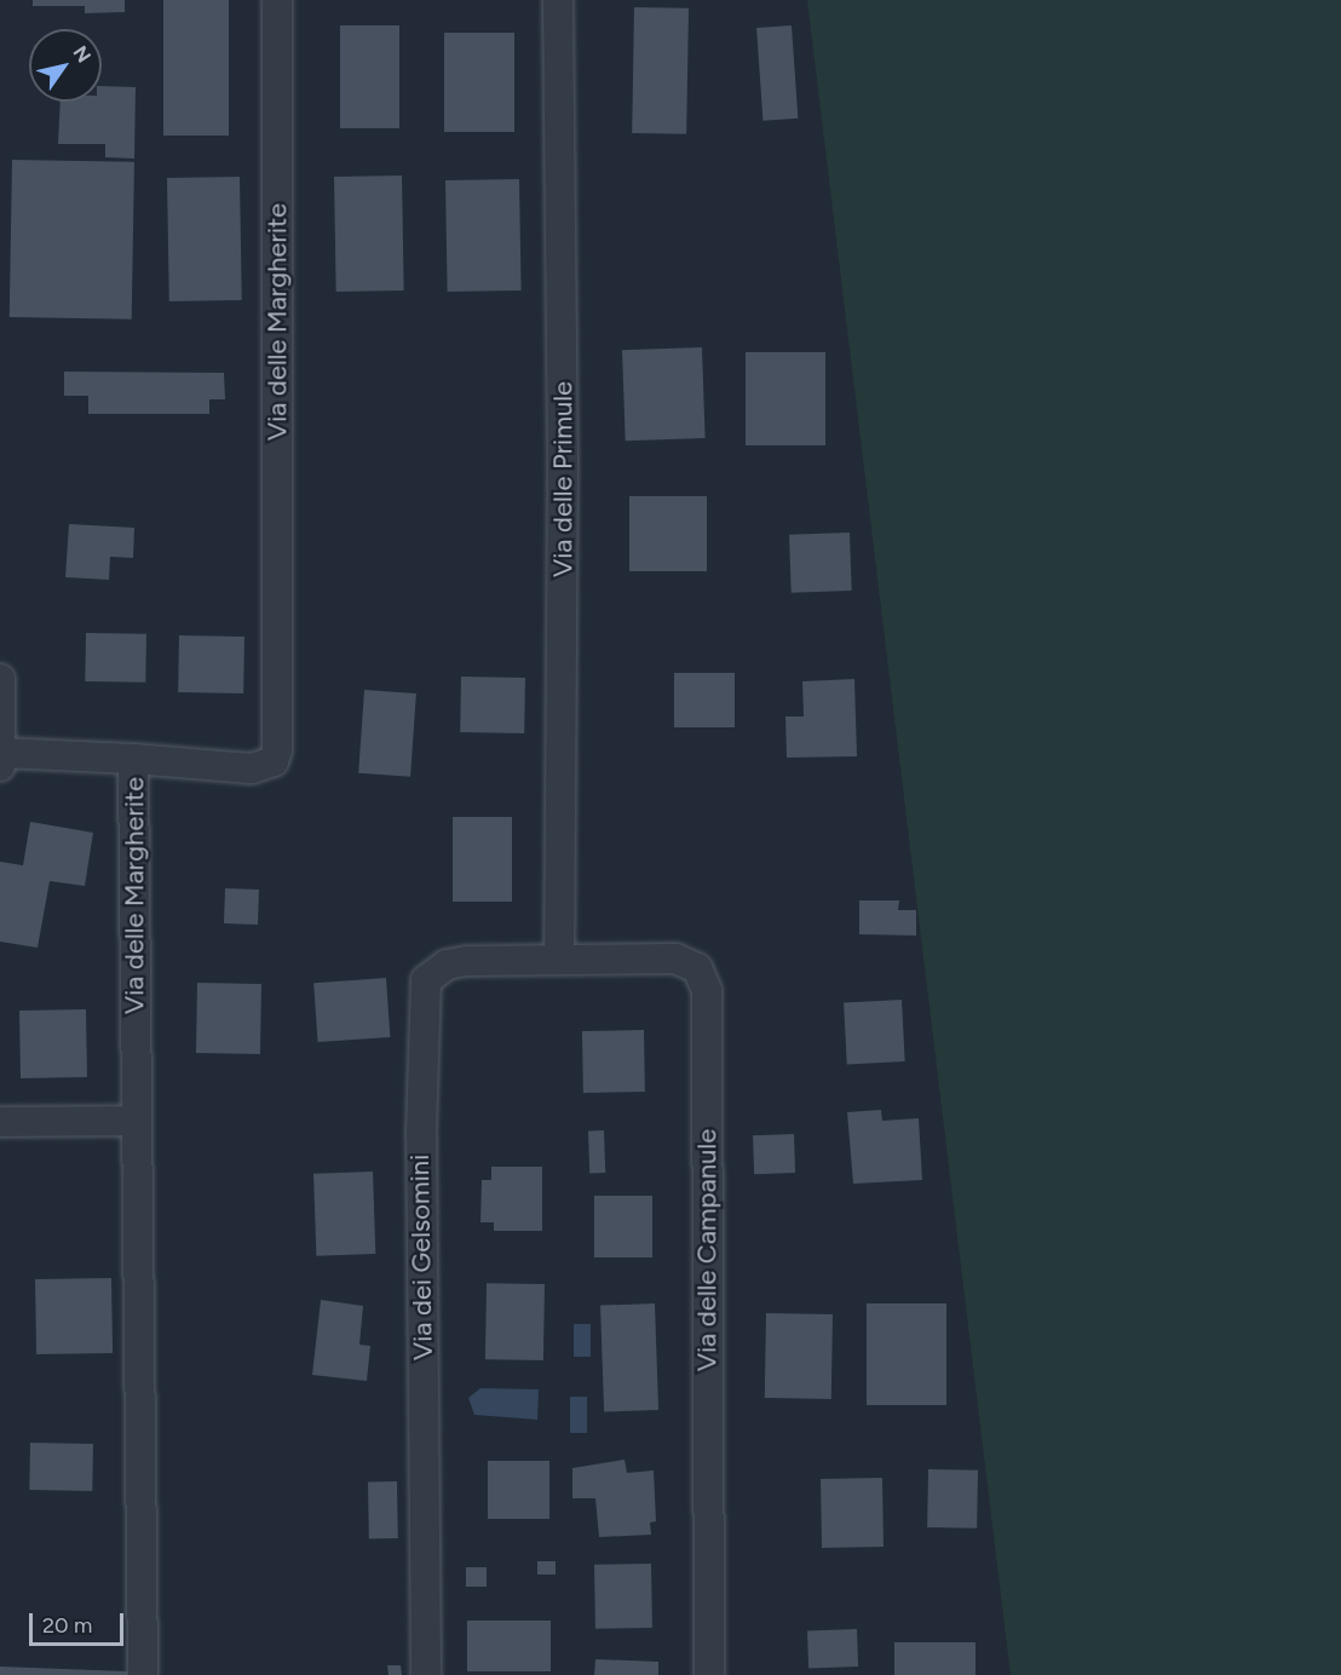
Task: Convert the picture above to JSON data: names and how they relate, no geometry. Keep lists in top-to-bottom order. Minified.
{"streets":{"street":["Via delle Margherite","Via delle Primule","Via delle Campanule","Via dei Gelsomini"]},"crossings":[["Via delle Primule","Via delle Campanule"],["Via delle Primule","Via dei Gelsomini"],["Via delle Campanule","Via dei Gelsomini"]],"scale_bar":"20 m","north":"top right"}
